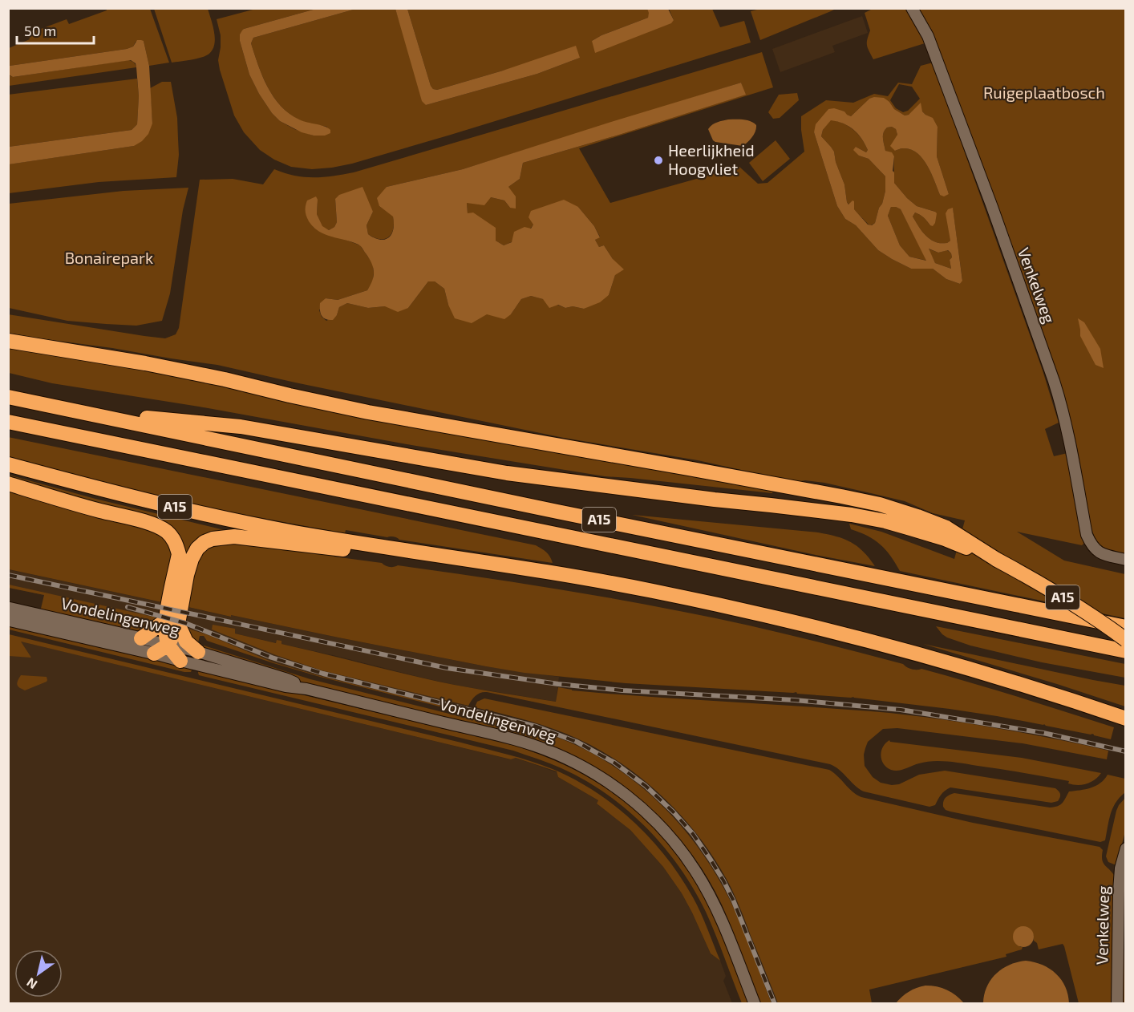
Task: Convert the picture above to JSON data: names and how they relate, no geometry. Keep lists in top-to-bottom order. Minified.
{"streets":{"highway":["A15"],"street":["Venkelweg","Vondelingenweg"]},"crossings":[["A15","Vondelingenweg"]],"parks":["Ruigeplaatbosch","Bonairepark"],"places":["Heerlijkheid Hoogvliet"],"scale_bar":"50 m","north":"bottom left"}
